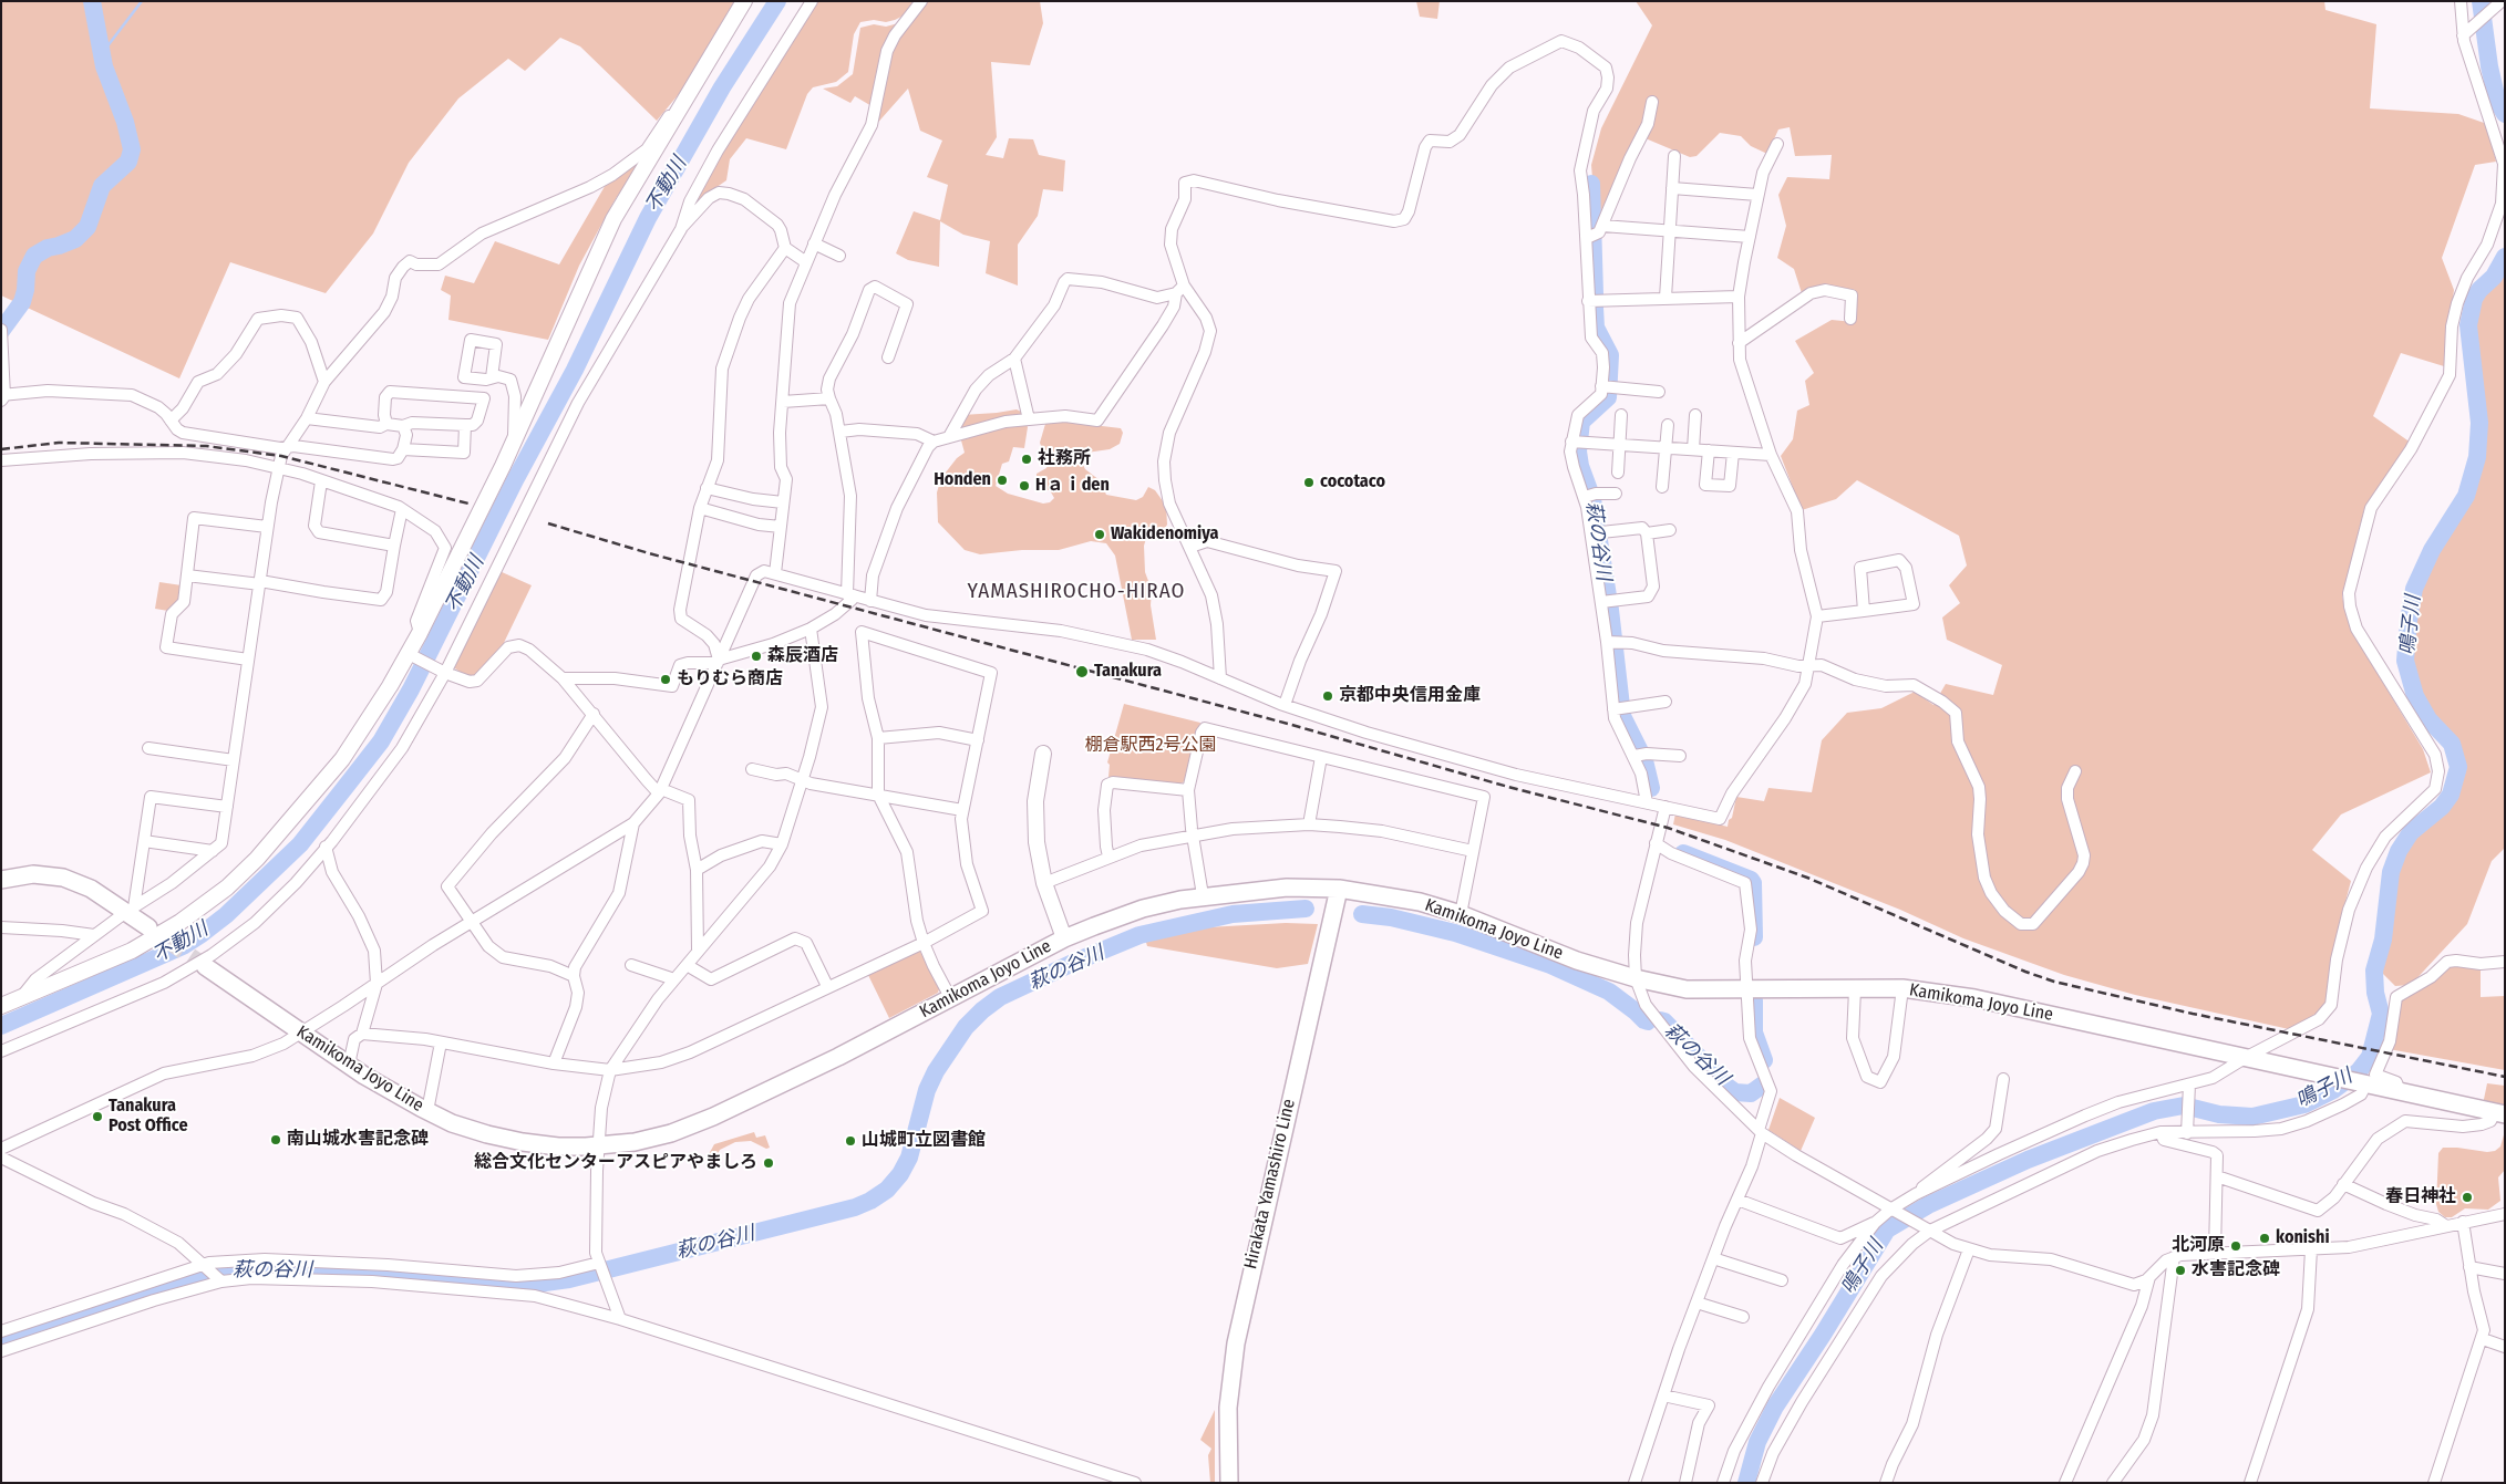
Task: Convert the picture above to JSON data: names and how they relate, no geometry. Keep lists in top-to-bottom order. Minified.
{"streets":{"main road":["Kamikoma Joyo Line","Hirakata Yamashiro Line"]},"crossings":[["Kamikoma Joyo Line","Hirakata Yamashiro Line"]],"districts":["YAMASHIROCHO-HIRAO"],"water":["不動川","萩の谷川","鳴子川"],"parks":["棚倉駅西2号公園"],"places":["社務所","Honden","cocotaco","Hａｉden","Wakidenomiya","森辰酒店","Tanakura","もりむら商店","京都中央信用金庫","Tanakura Post Office","南山城水害記念碑","山城町立図書館","総合文化センターアスピアやましろ","春日神社","konishi","北河原","水害記念碑"]}
